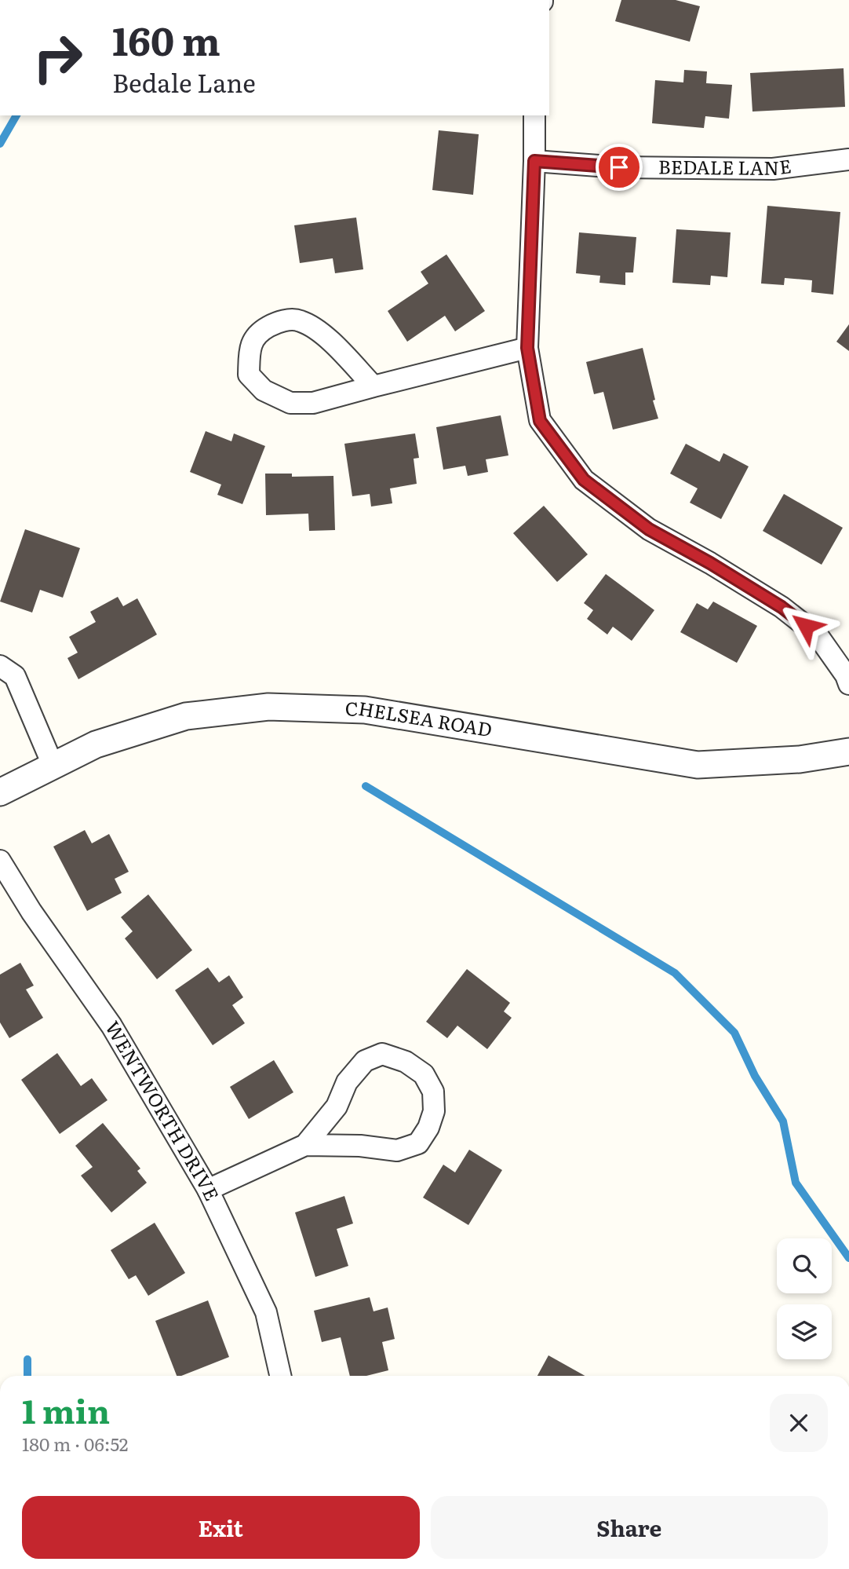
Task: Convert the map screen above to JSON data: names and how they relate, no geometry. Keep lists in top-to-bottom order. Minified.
{"streets":{"street":["BEDALE LANE","CHELSEA ROAD","WENTWORTH DRIVE"]},"page":{"turn":["160 m","Bedale Lane"],"heading":["1 min","180 m · 06:52"],"buttons":["Exit","Share"]}}
